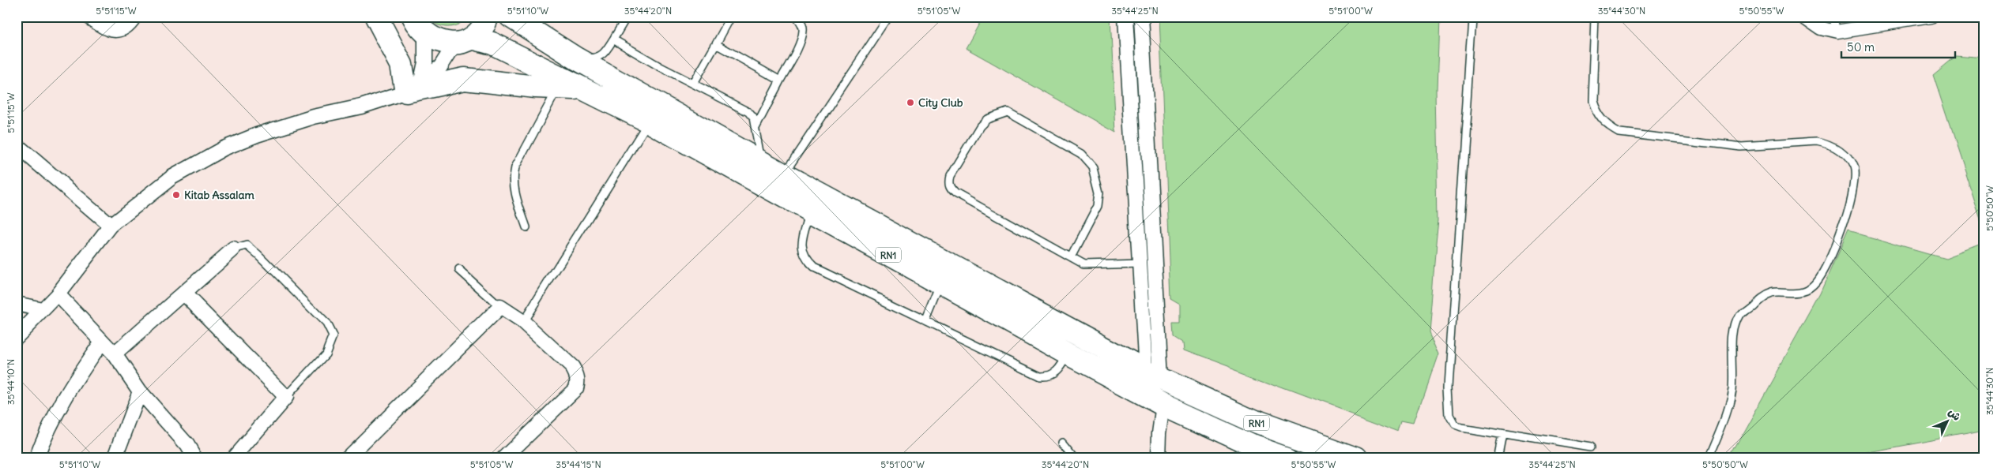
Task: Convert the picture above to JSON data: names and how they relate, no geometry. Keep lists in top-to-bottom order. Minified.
{"streets":{"highway":["RN1"]},"places":["City Club","Kitab Assalam"],"scale_bar":"50 m","north":"top right","coordinates":["5°51'15\"W","5°51'10\"W","35°44'20\"N","5°51'05\"W","35°44'25\"N","5°51'00\"W","35°44'30\"N","5°50'55\"W","5°50'50\"W","35°44'10\"N","35°44'15\"N"]}
